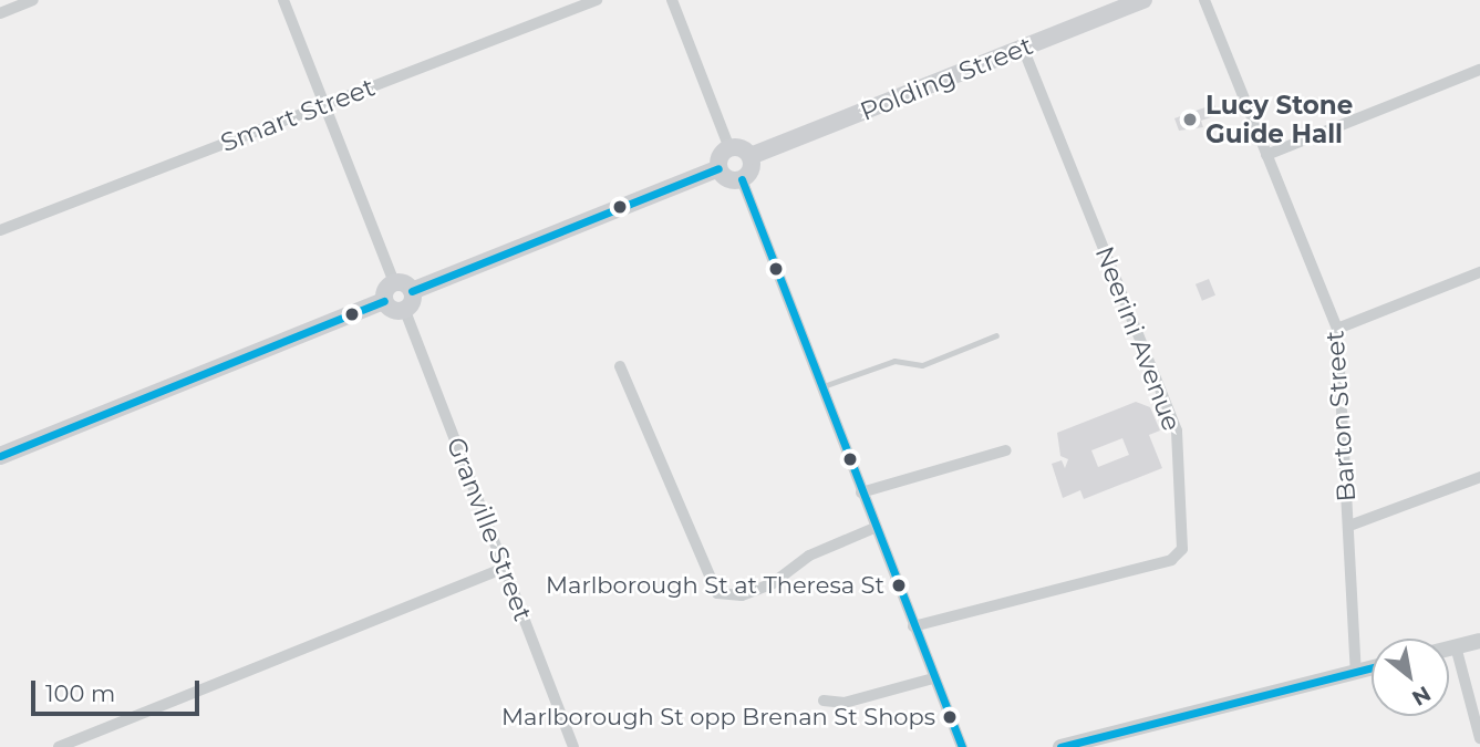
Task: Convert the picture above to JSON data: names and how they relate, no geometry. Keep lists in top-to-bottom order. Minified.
{"streets":{"main road":["Polding Street"],"street":["Smart Street","Neerini Avenue","Barton Street","Granville Street"]},"crossings":[["Polding Street","Neerini Avenue"]],"places":["Lucy Stone Guide Hall","Marlborough St at Theresa St","Marlborough St opp Brenan St Shops"],"scale_bar":"100 m","north":"bottom right"}
